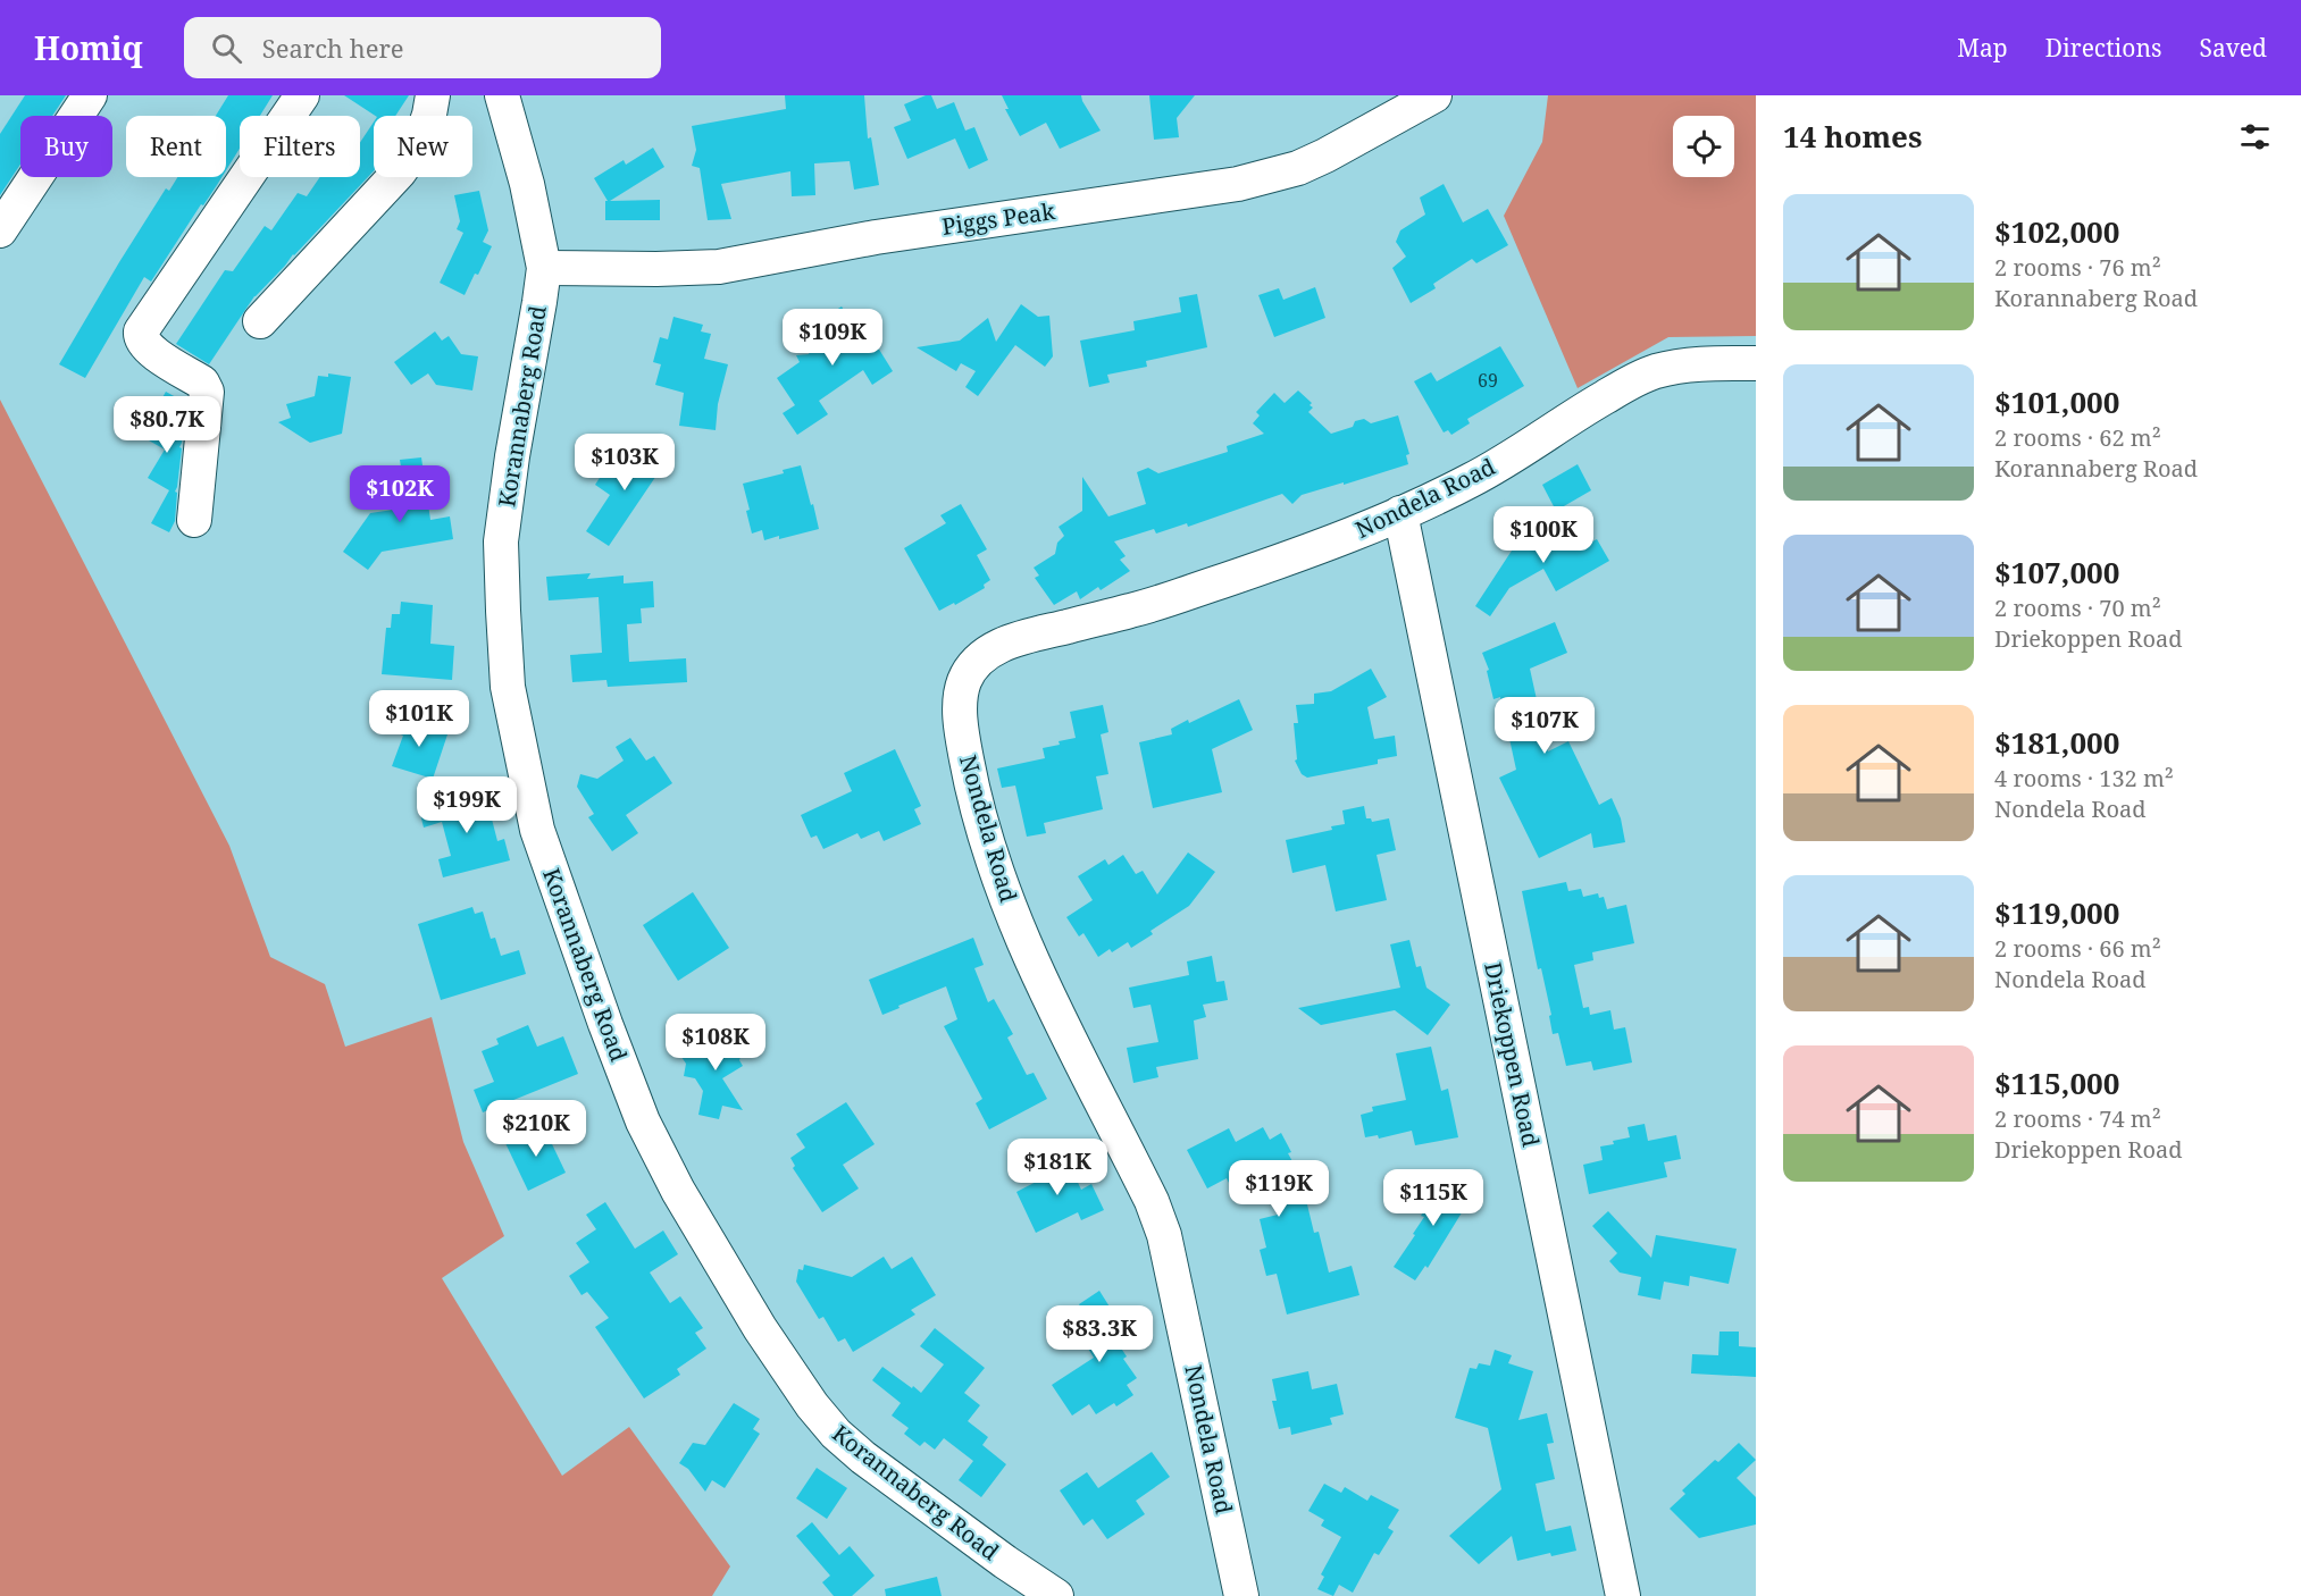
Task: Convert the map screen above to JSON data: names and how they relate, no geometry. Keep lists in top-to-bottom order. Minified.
{"streets":{"street":["Piggs Peak","Korannaberg Road","Nondela Road","Driekoppen Road"]},"crossings":[["Piggs Peak","Korannaberg Road"],["Nondela Road","Driekoppen Road"]],"house_numbers":["69"],"page":{"header":"Homiq","search":"Search here","nav":["Map","Directions","Saved"],"heading":"14 homes","chip":["Buy","Rent","Filters","New"],"list":[{"name":"$102,000","note":"2 rooms · 76 m² · Korannaberg Road"},{"name":"$101,000","note":"2 rooms · 62 m² · Korannaberg Road"},{"name":"$107,000","note":"2 rooms · 70 m² · Driekoppen Road"},{"name":"$181,000","note":"4 rooms · 132 m² · Nondela Road"},{"name":"$119,000","note":"2 rooms · 66 m² · Nondela Road"},{"name":"$115,000","note":"2 rooms · 74 m² · Driekoppen Road"}],"price":["$109K","$80.7K","$103K","$102K","$100K","$101K","$107K","$199K","$108K","$210K","$181K","$119K","$115K","$83.3K"]}}
